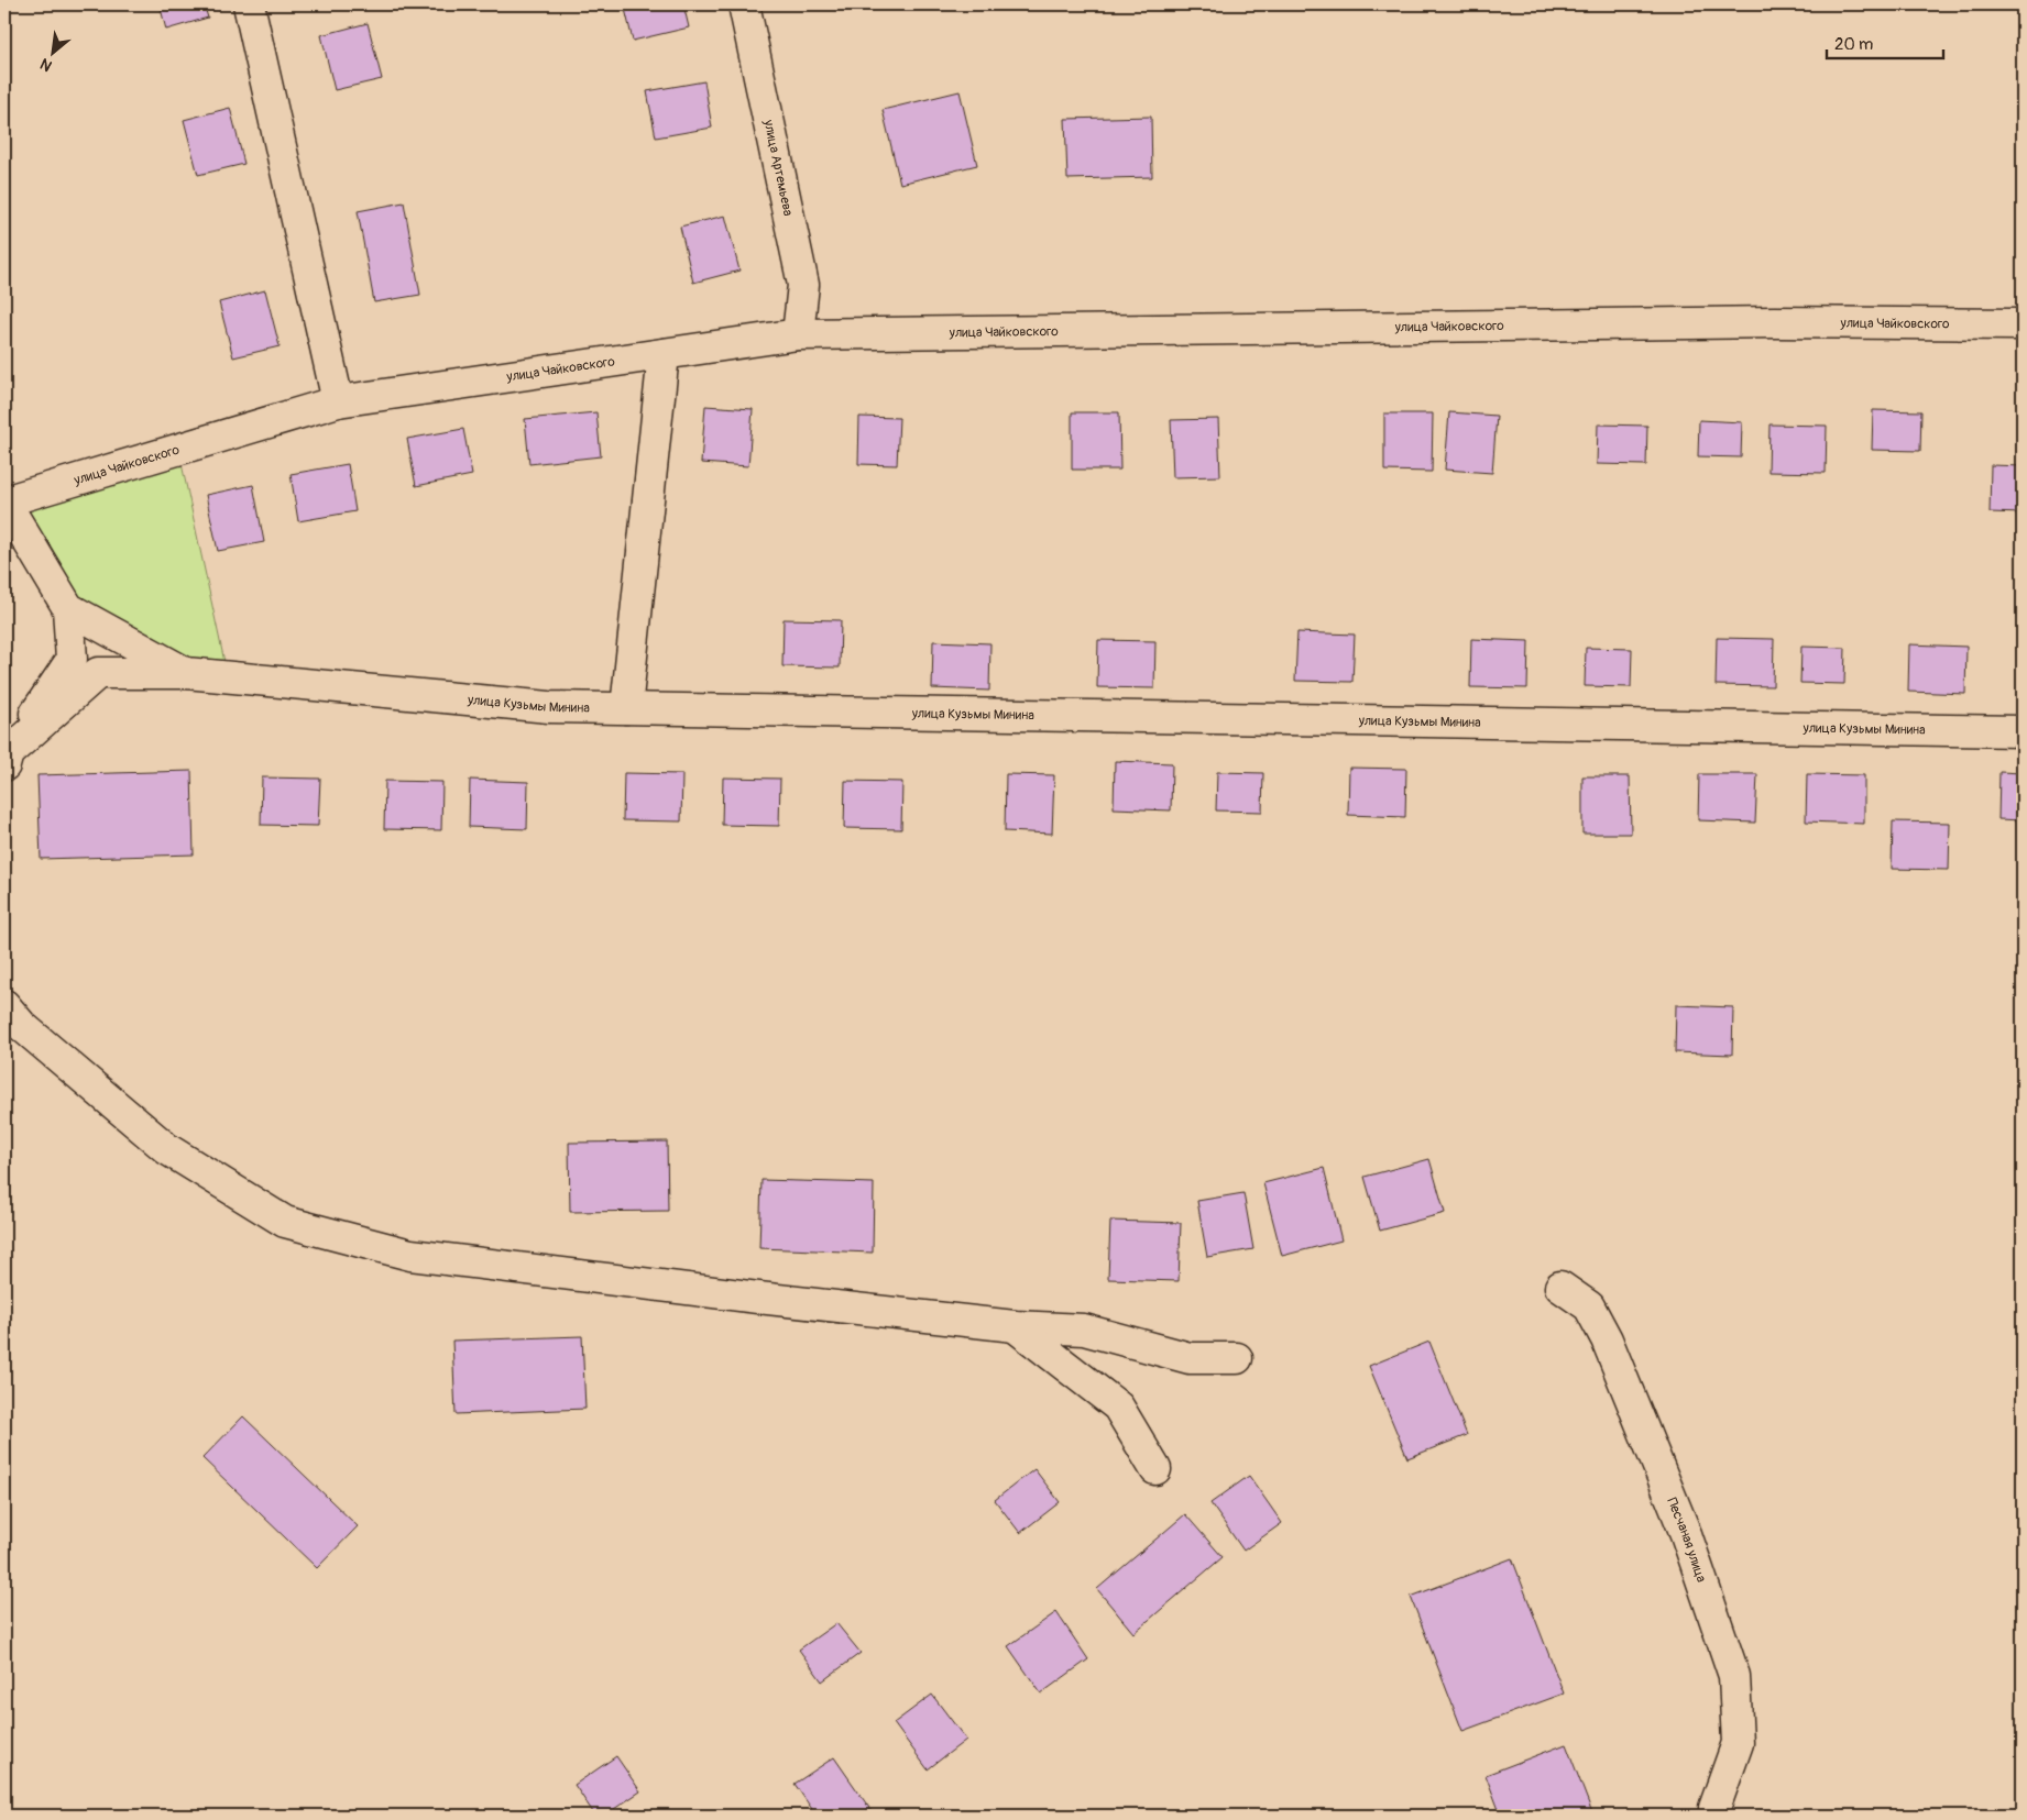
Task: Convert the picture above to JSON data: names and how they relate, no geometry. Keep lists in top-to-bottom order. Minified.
{"streets":{"street":["улица Артемьева","улица Чайковского","улица Кузьмы Минина","Песчаная улица"]},"crossings":[["улица Артемьева","улица Чайковского"],["улица Чайковского","улица Кузьмы Минина"]],"scale_bar":"20 m","north":"bottom left"}
